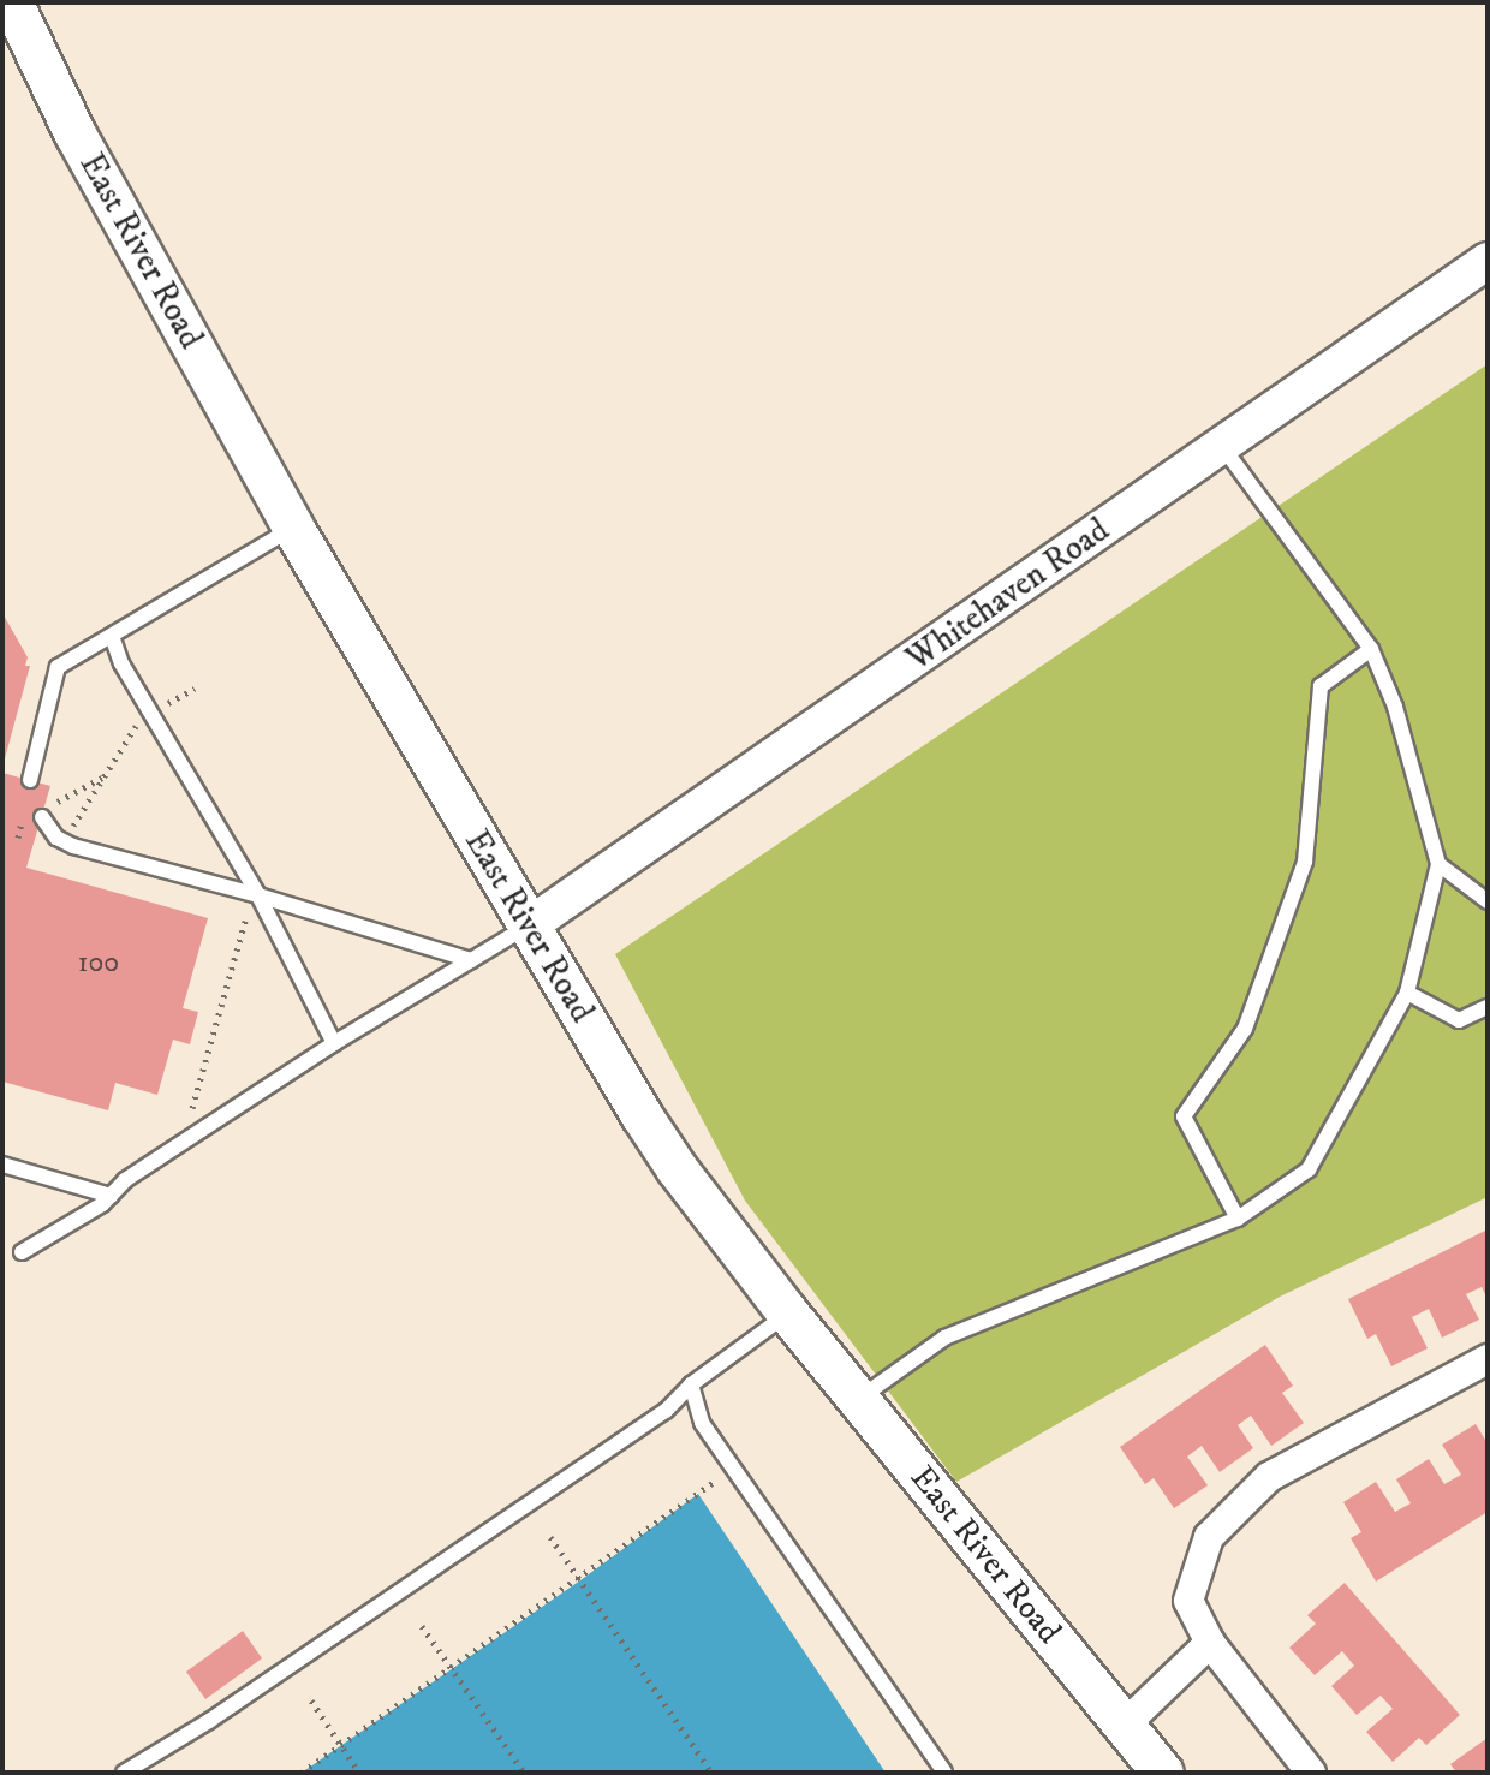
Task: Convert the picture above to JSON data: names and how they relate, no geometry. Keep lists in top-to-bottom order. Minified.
{"streets":{"main road":["East River Road"],"street":["Whitehaven Road"]},"crossings":[["East River Road","Whitehaven Road"]],"house_numbers":["100"]}
